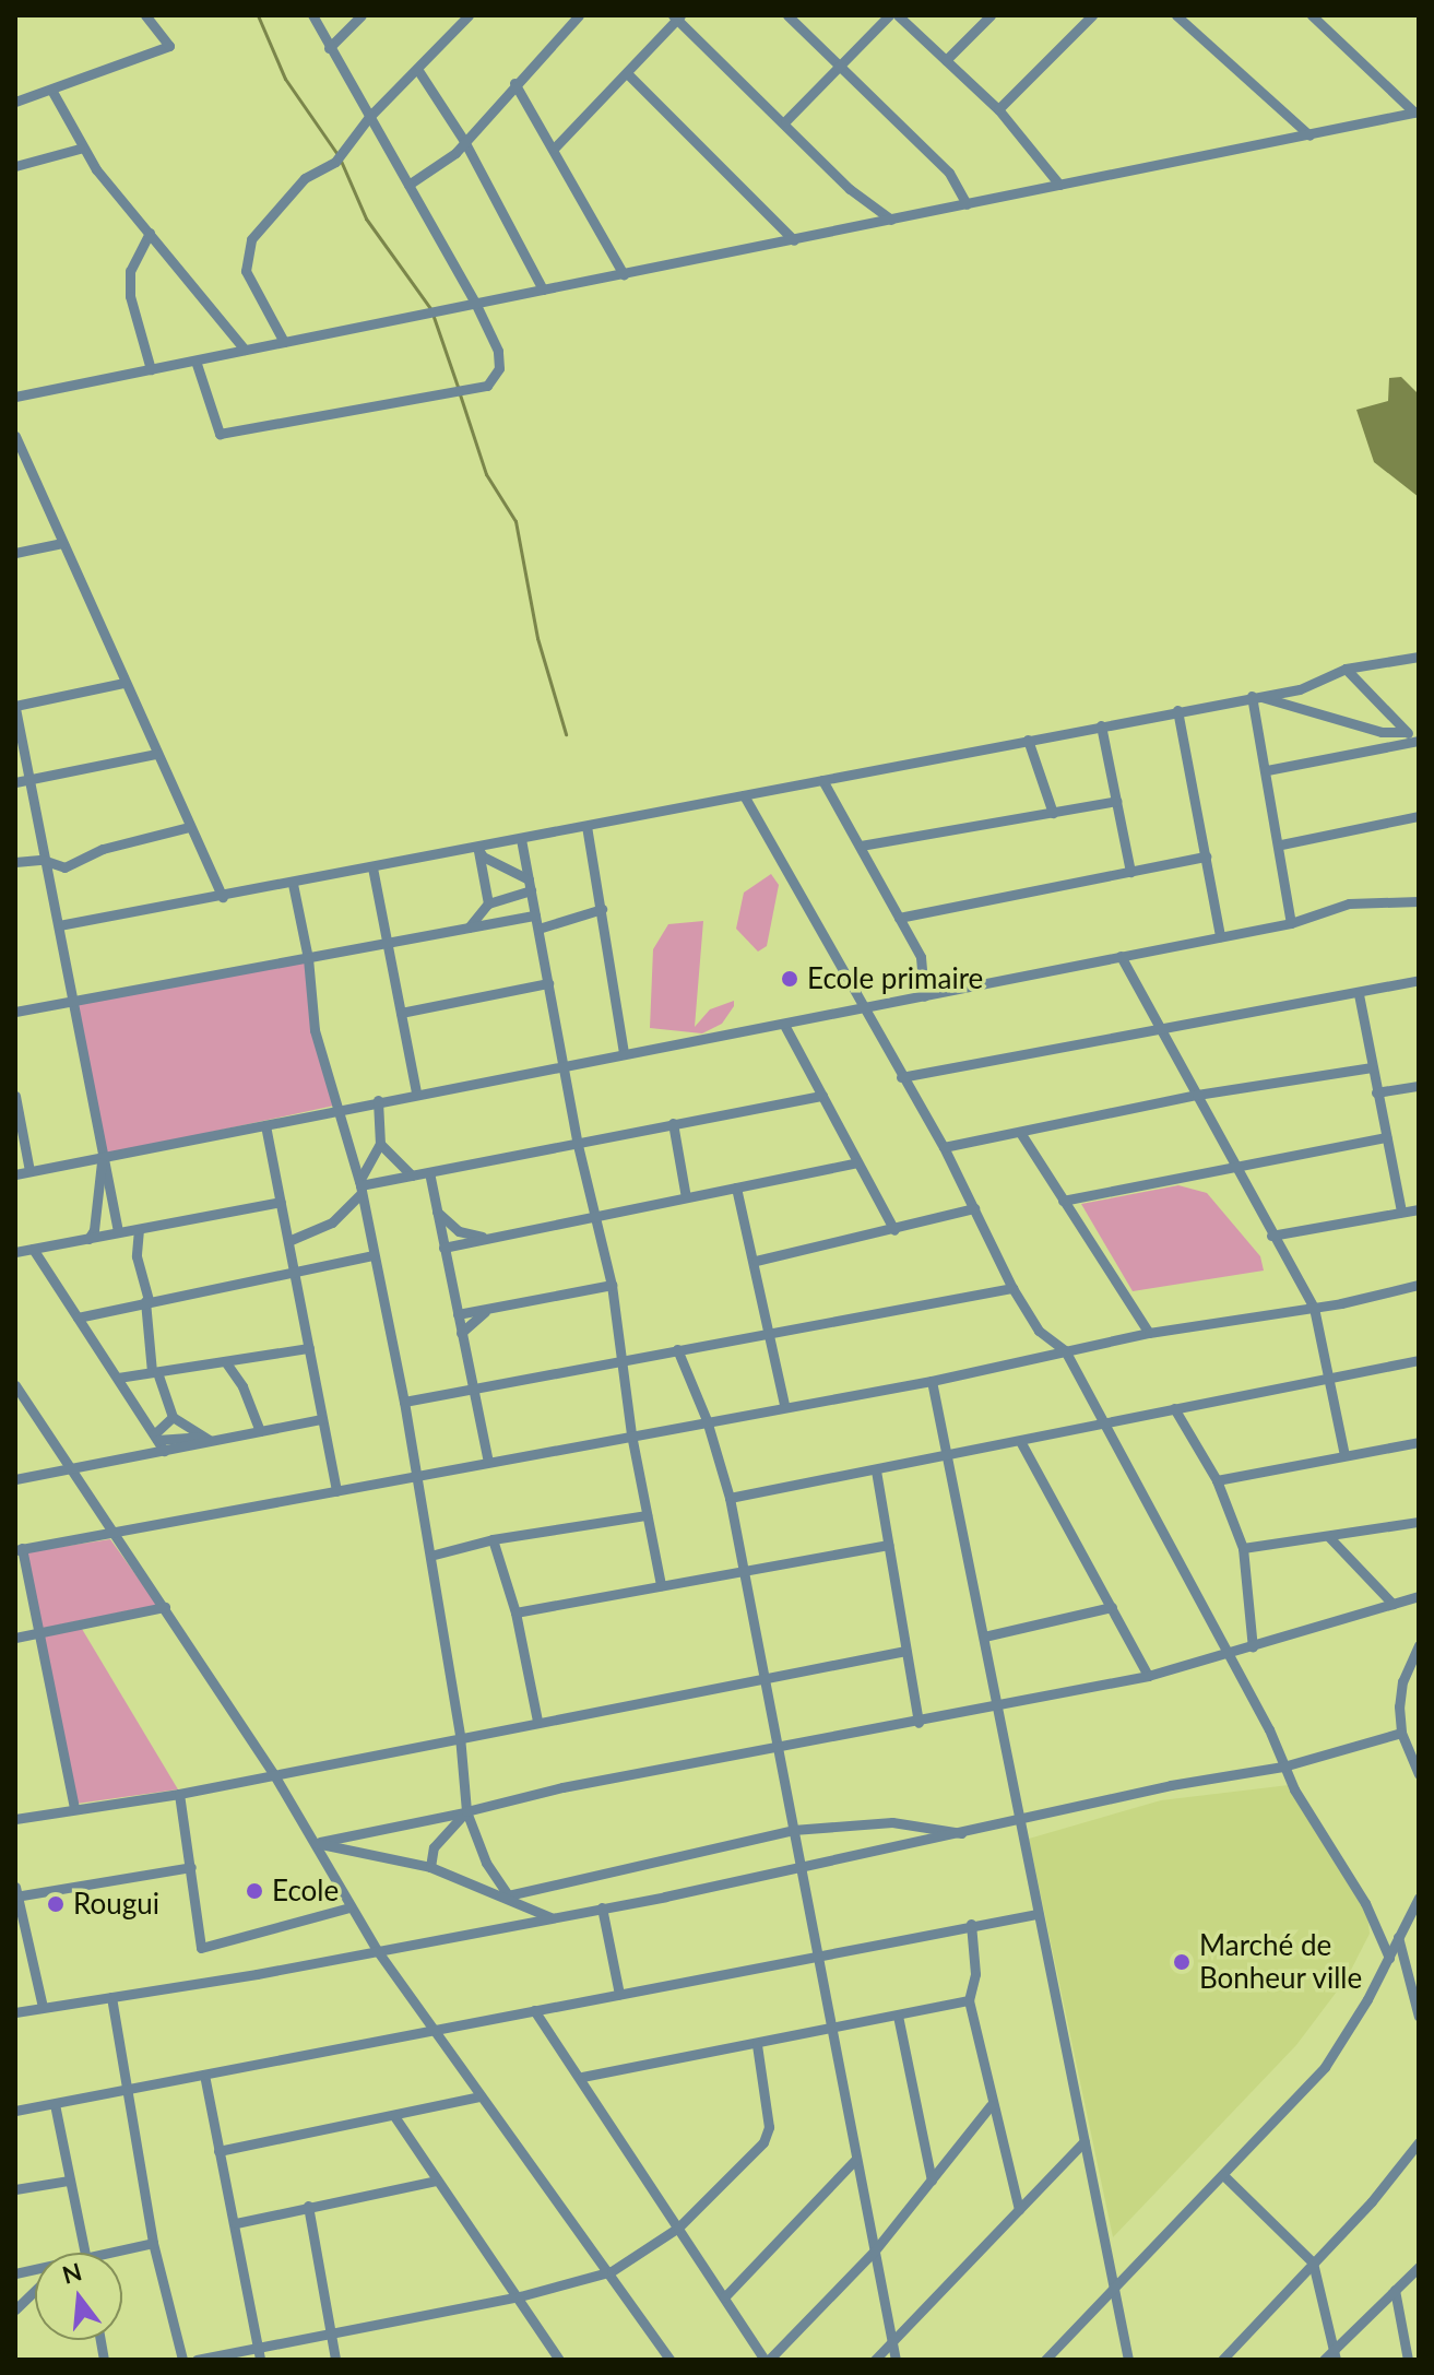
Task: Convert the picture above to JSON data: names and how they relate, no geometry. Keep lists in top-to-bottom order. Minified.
{"places":["Ecole primaire","Ecole","Rougui","Marché de Bonheur ville"],"north":"top"}
